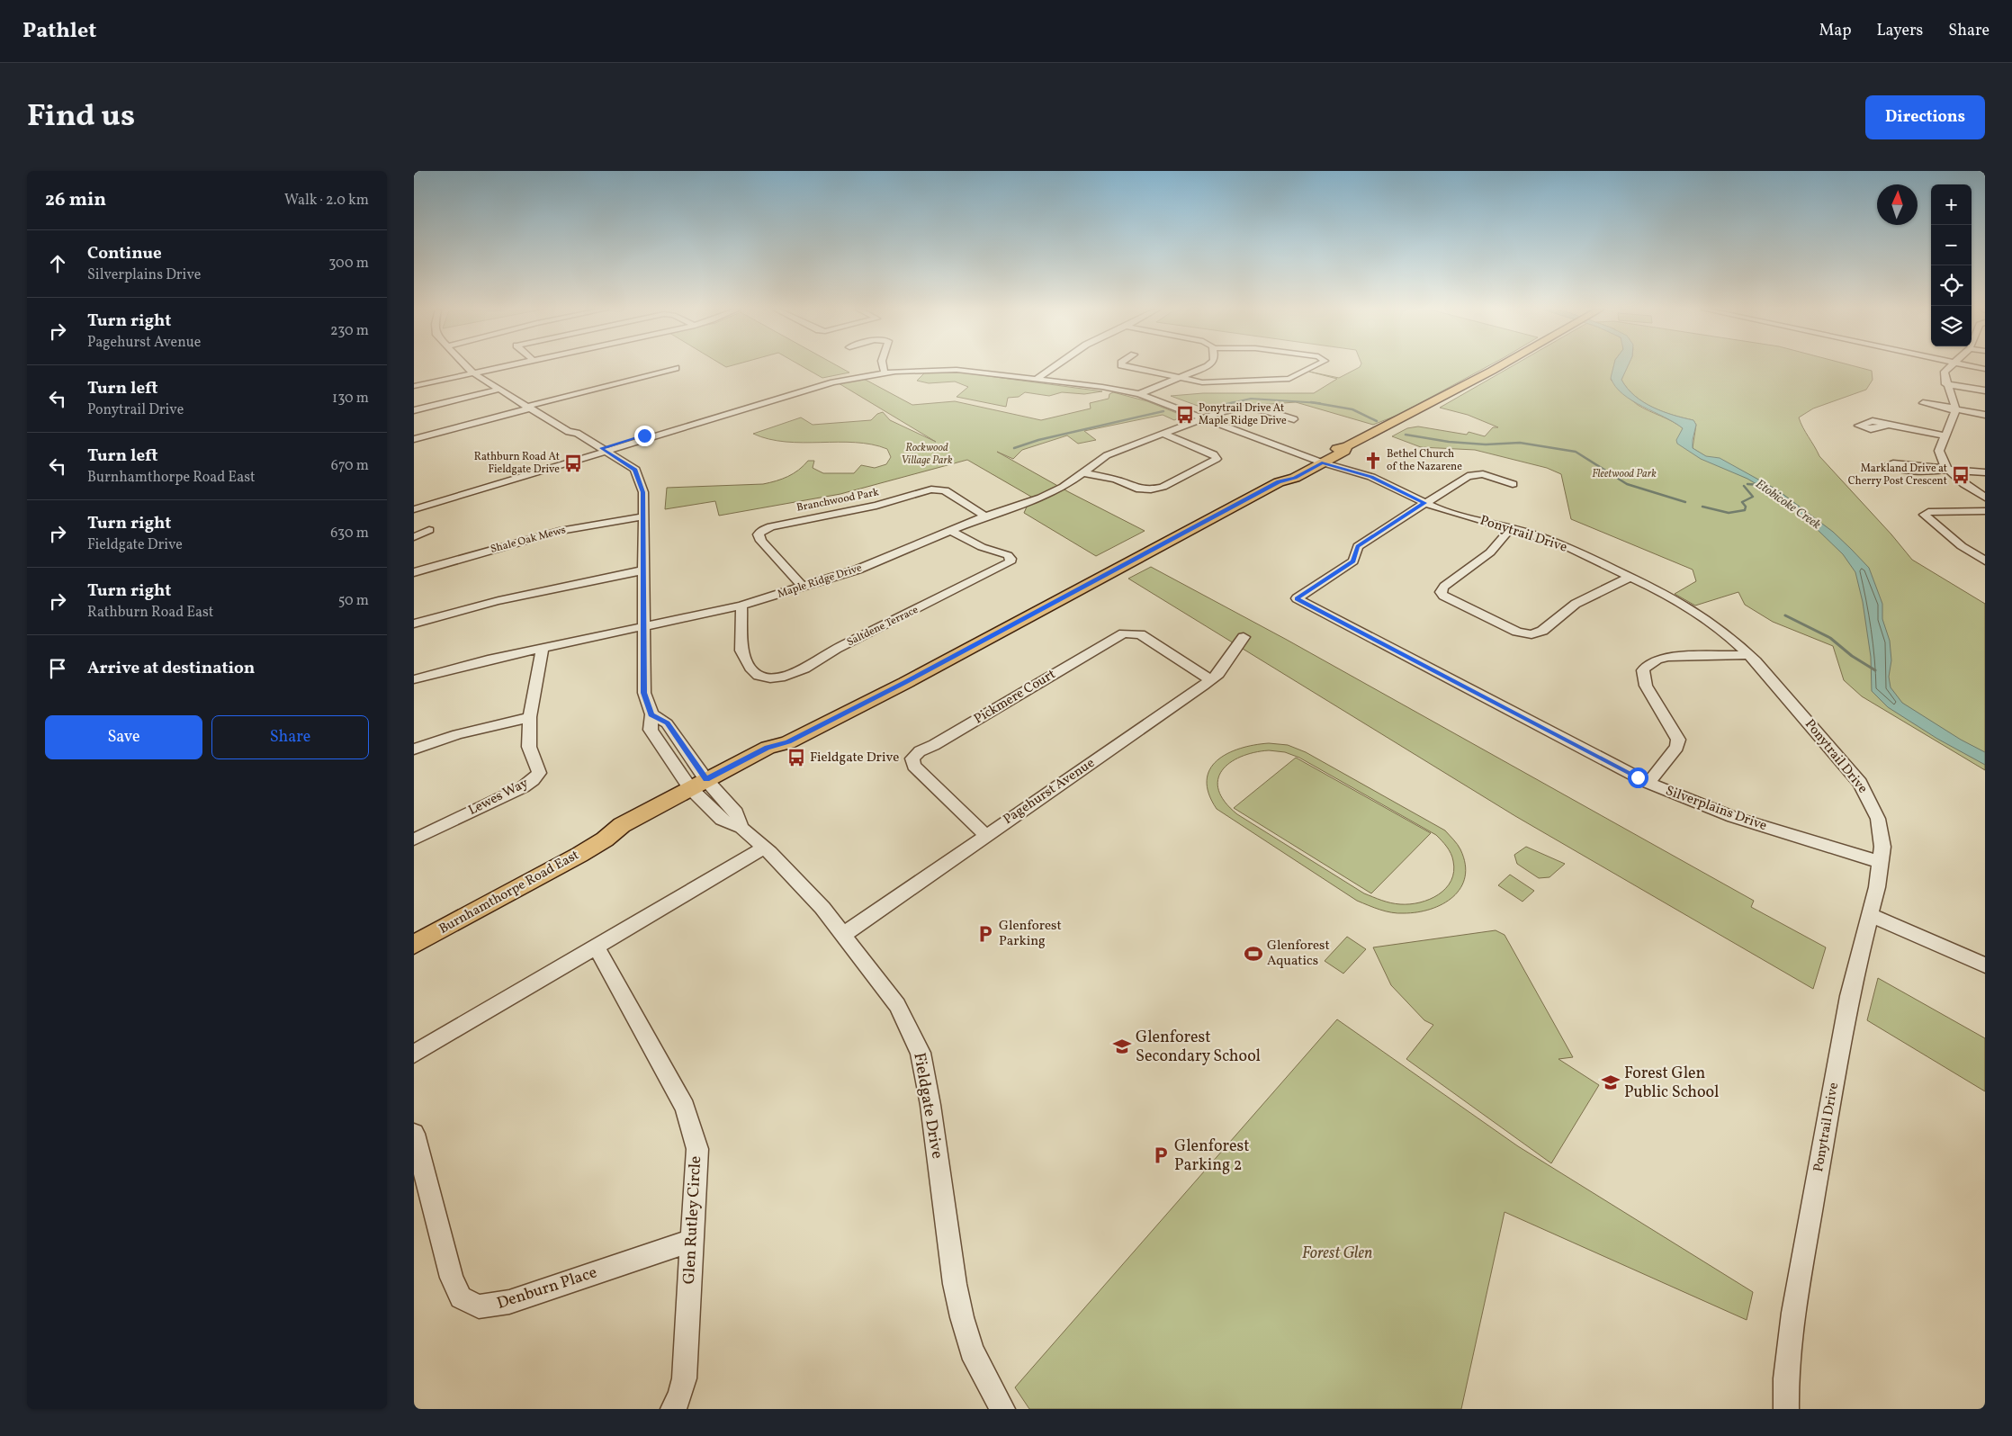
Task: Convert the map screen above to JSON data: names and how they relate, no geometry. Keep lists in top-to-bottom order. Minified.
{"streets":{"main road":["Burnhamthorpe Road East"],"street":["Branchwood Park","Ponytrail Drive","Shale Oak Mews","Maple Ridge Drive","Saltdene Terrace","Pickmere Court","Pagehurst Avenue","Lewes Way","Silverplains Drive","Fieldgate Drive","Glen Rutley Circle","Denburn Place"]},"crossings":[["Branchwood Park","Maple Ridge Drive"],["Ponytrail Drive","Maple Ridge Drive"],["Ponytrail Drive","Silverplains Drive"],["Ponytrail Drive","Burnhamthorpe Road East"],["Ponytrail Drive","Fieldgate Drive"],["Shale Oak Mews","Fieldgate Drive"],["Maple Ridge Drive","Saltdene Terrace"],["Maple Ridge Drive","Lewes Way"],["Maple Ridge Drive","Fieldgate Drive"],["Pickmere Court","Pagehurst Avenue"],["Pagehurst Avenue","Fieldgate Drive"],["Burnhamthorpe Road East","Fieldgate Drive"],["Glen Rutley Circle","Denburn Place"]],"water":["Etobicoke Creek"],"parks":["Rockwood Village Park","Fleetwood Park","Forest Glen"],"places":{"bus stop":["Ponytrail Drive At Maple Ridge Drive","Rathburn Road At Fieldgate Drive","Markland Drive at Cherry Post Crescent","Fieldgate Drive"],"church":["Bethel Church of the Nazarene"],"parking":["Glenforest Parking","Glenforest Parking 2"],"sports":["Glenforest Aquatics"],"school or university":["Glenforest Secondary School","Forest Glen Public School"]},"north":"top","page":{"header":"Pathlet","nav":["Map","Layers","Share"],"title":"Find us","buttons":["Directions",["Save","Share"]],"heading":["26 min","Walk · 2.0 km"],"map_buttons":["+","−"],"list":[["Continue","Silverplains Drive","300 m"],["Turn right","Pagehurst Avenue","230 m"],["Turn left","Ponytrail Drive","130 m"],["Turn left","Burnhamthorpe Road East","670 m"],["Turn right","Fieldgate Drive","630 m"],["Turn right","Rathburn Road East","50 m"],"Arrive at destination"]}}
